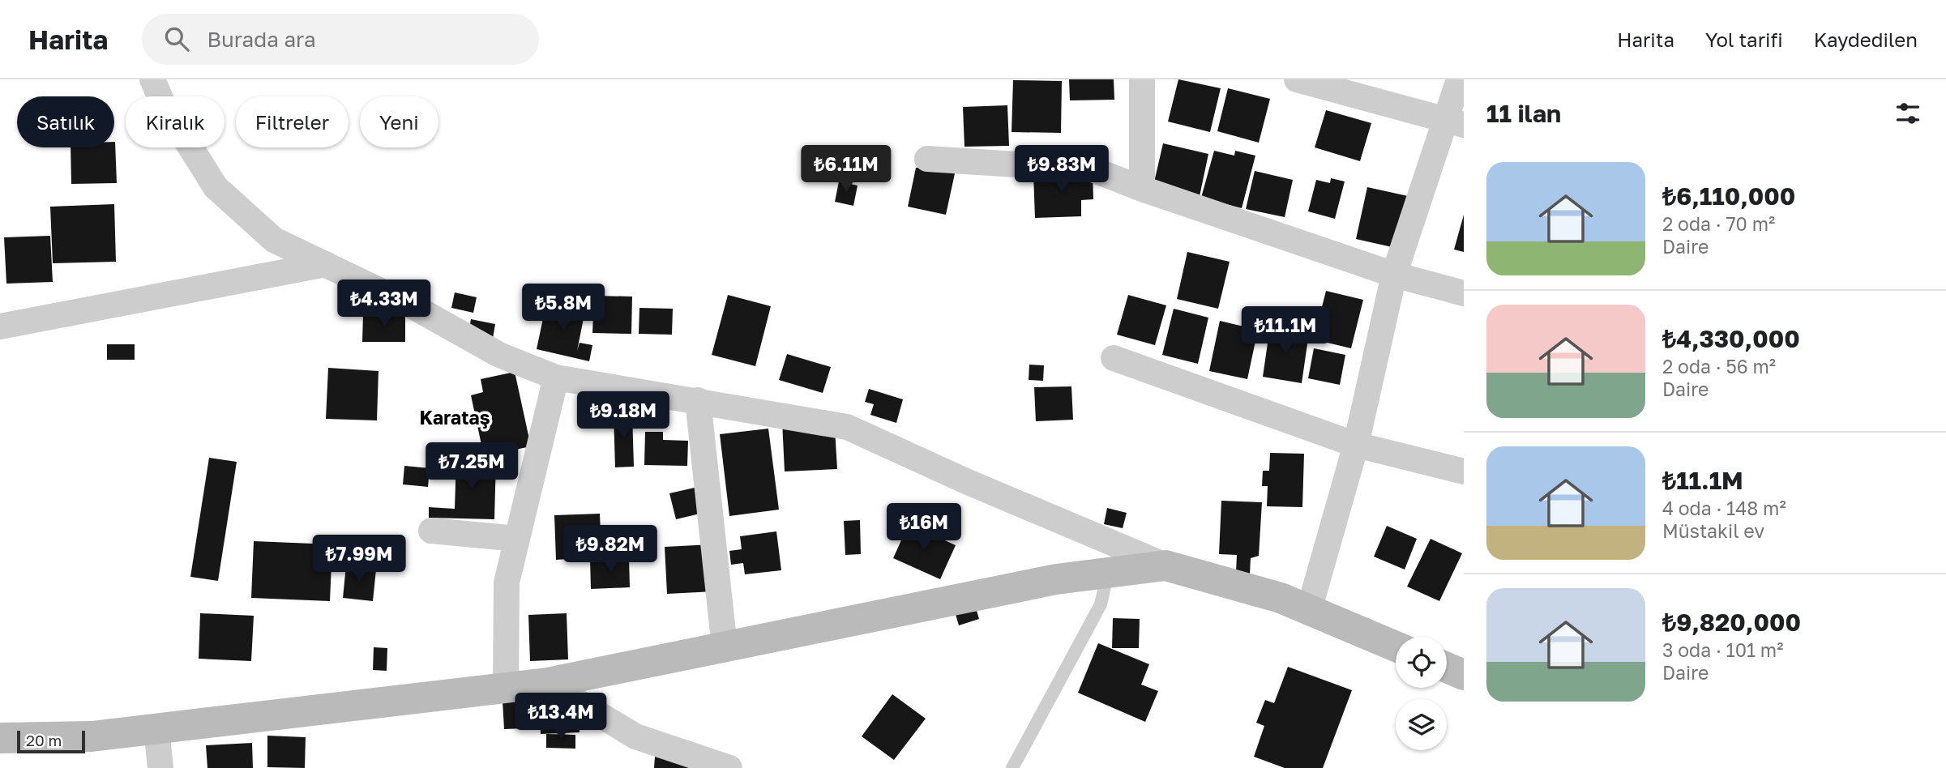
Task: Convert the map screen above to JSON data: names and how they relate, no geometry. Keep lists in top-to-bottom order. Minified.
{"districts":["Karataş"],"scale_bar":"20 m","page":{"header":"Harita","search":"Burada ara","nav":["Harita","Yol tarifi","Kaydedilen"],"heading":"11 ilan","chip":["Satılık","Kiralık","Filtreler","Yeni"],"price":["₺6.11M","₺9.83M","₺4.33M","₺5.8M","₺11.1M","₺9.18M","₺7.25M","₺16M","₺9.82M","₺7.99M","₺13.4M"],"list":[{"name":"₺6,110,000","note":"2 oda · 70 m² · Daire"},{"name":"₺4,330,000","note":"2 oda · 56 m² · Daire"},{"name":"₺11.1M","note":"4 oda · 148 m² · Müstakil ev"},{"name":"₺9,820,000","note":"3 oda · 101 m² · Daire"}],"scale":"20 m"}}
